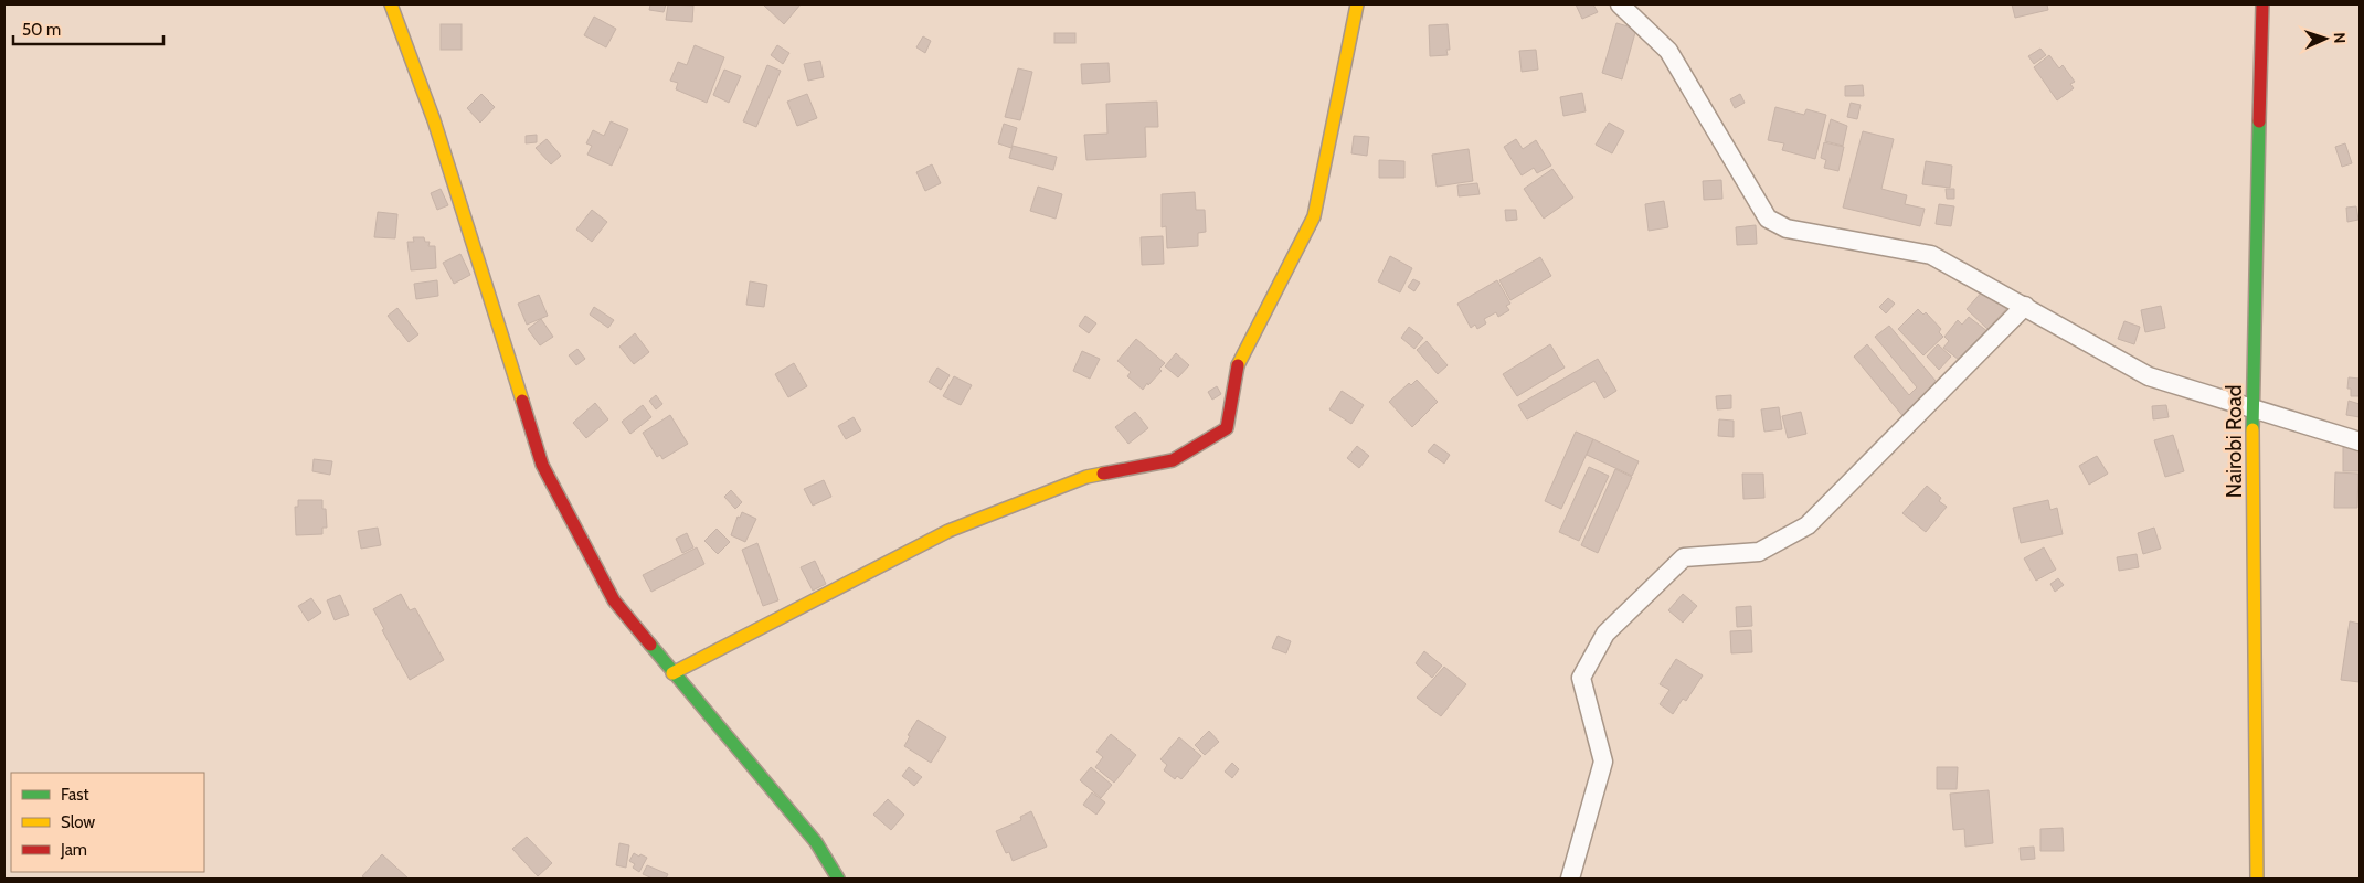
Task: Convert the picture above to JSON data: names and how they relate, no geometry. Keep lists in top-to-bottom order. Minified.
{"streets":{"main road":["Nairobi Road"]},"legend":["Fast","Slow","Jam"],"scale_bar":"50 m","north":"right"}
